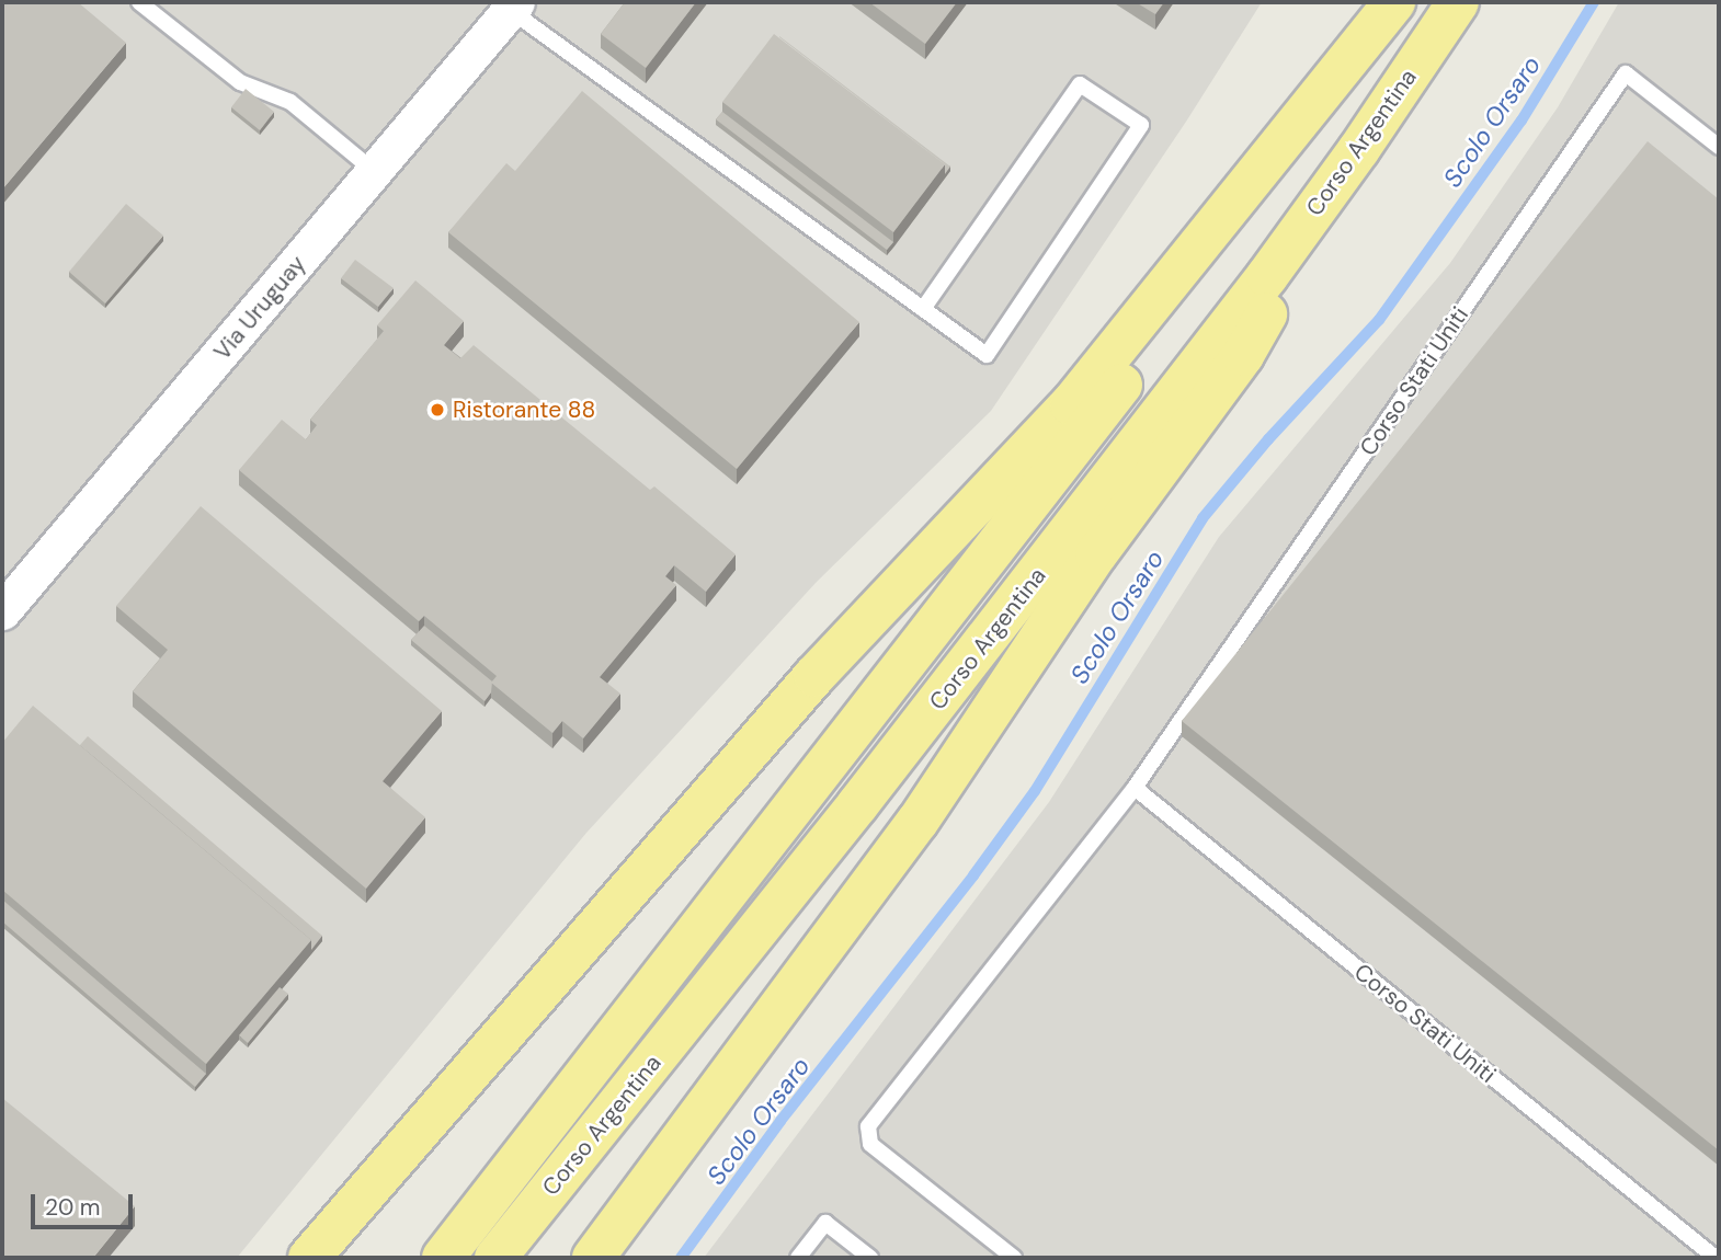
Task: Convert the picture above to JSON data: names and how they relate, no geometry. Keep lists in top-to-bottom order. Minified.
{"streets":{"highway":["Corso Argentina"],"street":["Via Uruguay"],"lane":["Corso Stati Uniti"]},"water":["Scolo Orsaro"],"places":["Ristorante 88"],"scale_bar":"20 m"}
